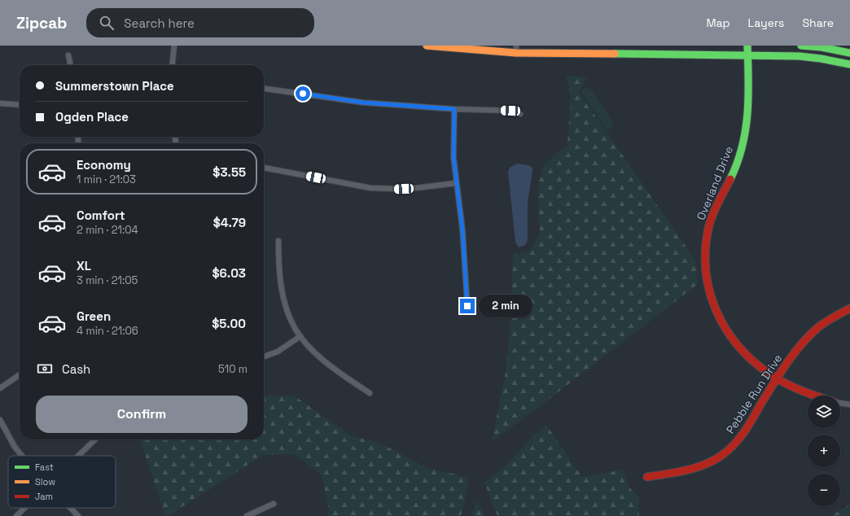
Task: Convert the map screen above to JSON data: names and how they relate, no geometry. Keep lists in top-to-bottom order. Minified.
{"streets":{"street":["Overland Drive","Pebble Run Drive"]},"crossings":[["Overland Drive","Pebble Run Drive"]],"legend":["Fast","Slow","Jam"],"page":{"header":"Zipcab","search":"Search here","nav":["Map","Layers","Share"],"banner":["Summerstown Place","Ogden Place"],"list":[{"name":"Economy","note":"1 min · 21:03","value":"$3.55"},{"name":"Comfort","note":"2 min · 21:04","value":"$4.79"},{"name":"XL","note":"3 min · 21:05","value":"$6.03"},{"name":"Green","note":"4 min · 21:06","value":"$5.00"}],"bubble":"2 min","pay":["Cash","510 m"],"buttons":"Confirm","map_buttons":["+","−"]}}
